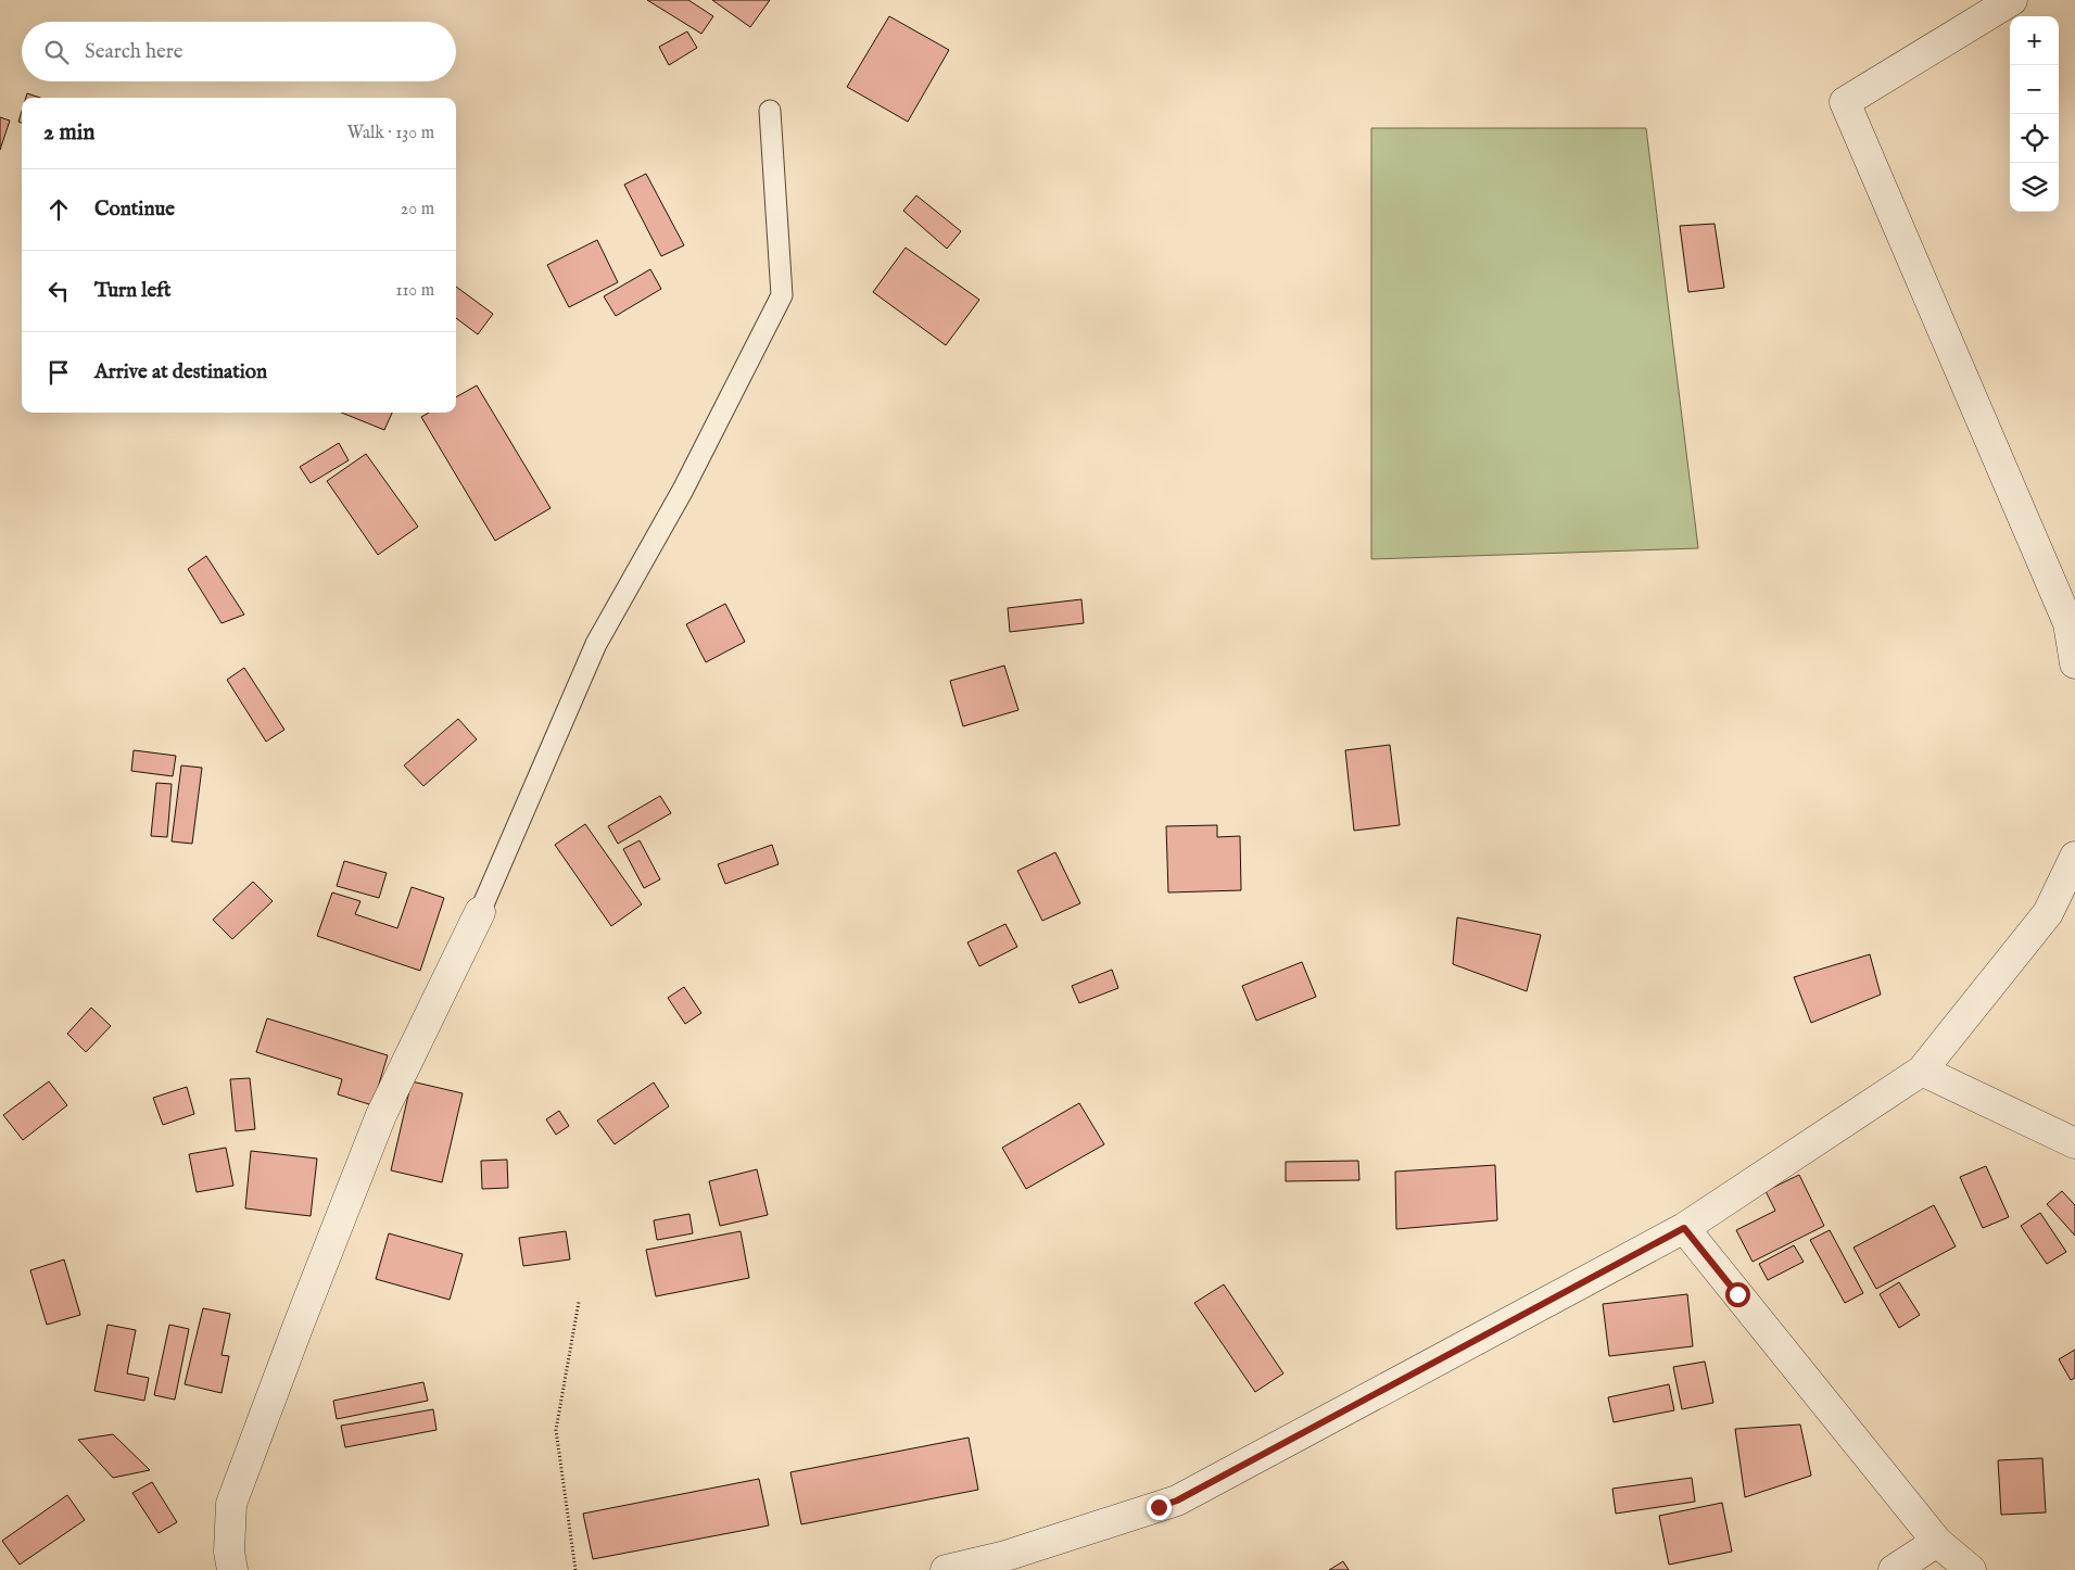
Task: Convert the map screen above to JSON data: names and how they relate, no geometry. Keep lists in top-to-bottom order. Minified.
{"page":{"map_buttons":["+","−"],"search":"Search here","heading":["2 min","Walk · 130 m"],"list":[["Continue","20 m"],["Turn left","110 m"],"Arrive at destination"]}}
